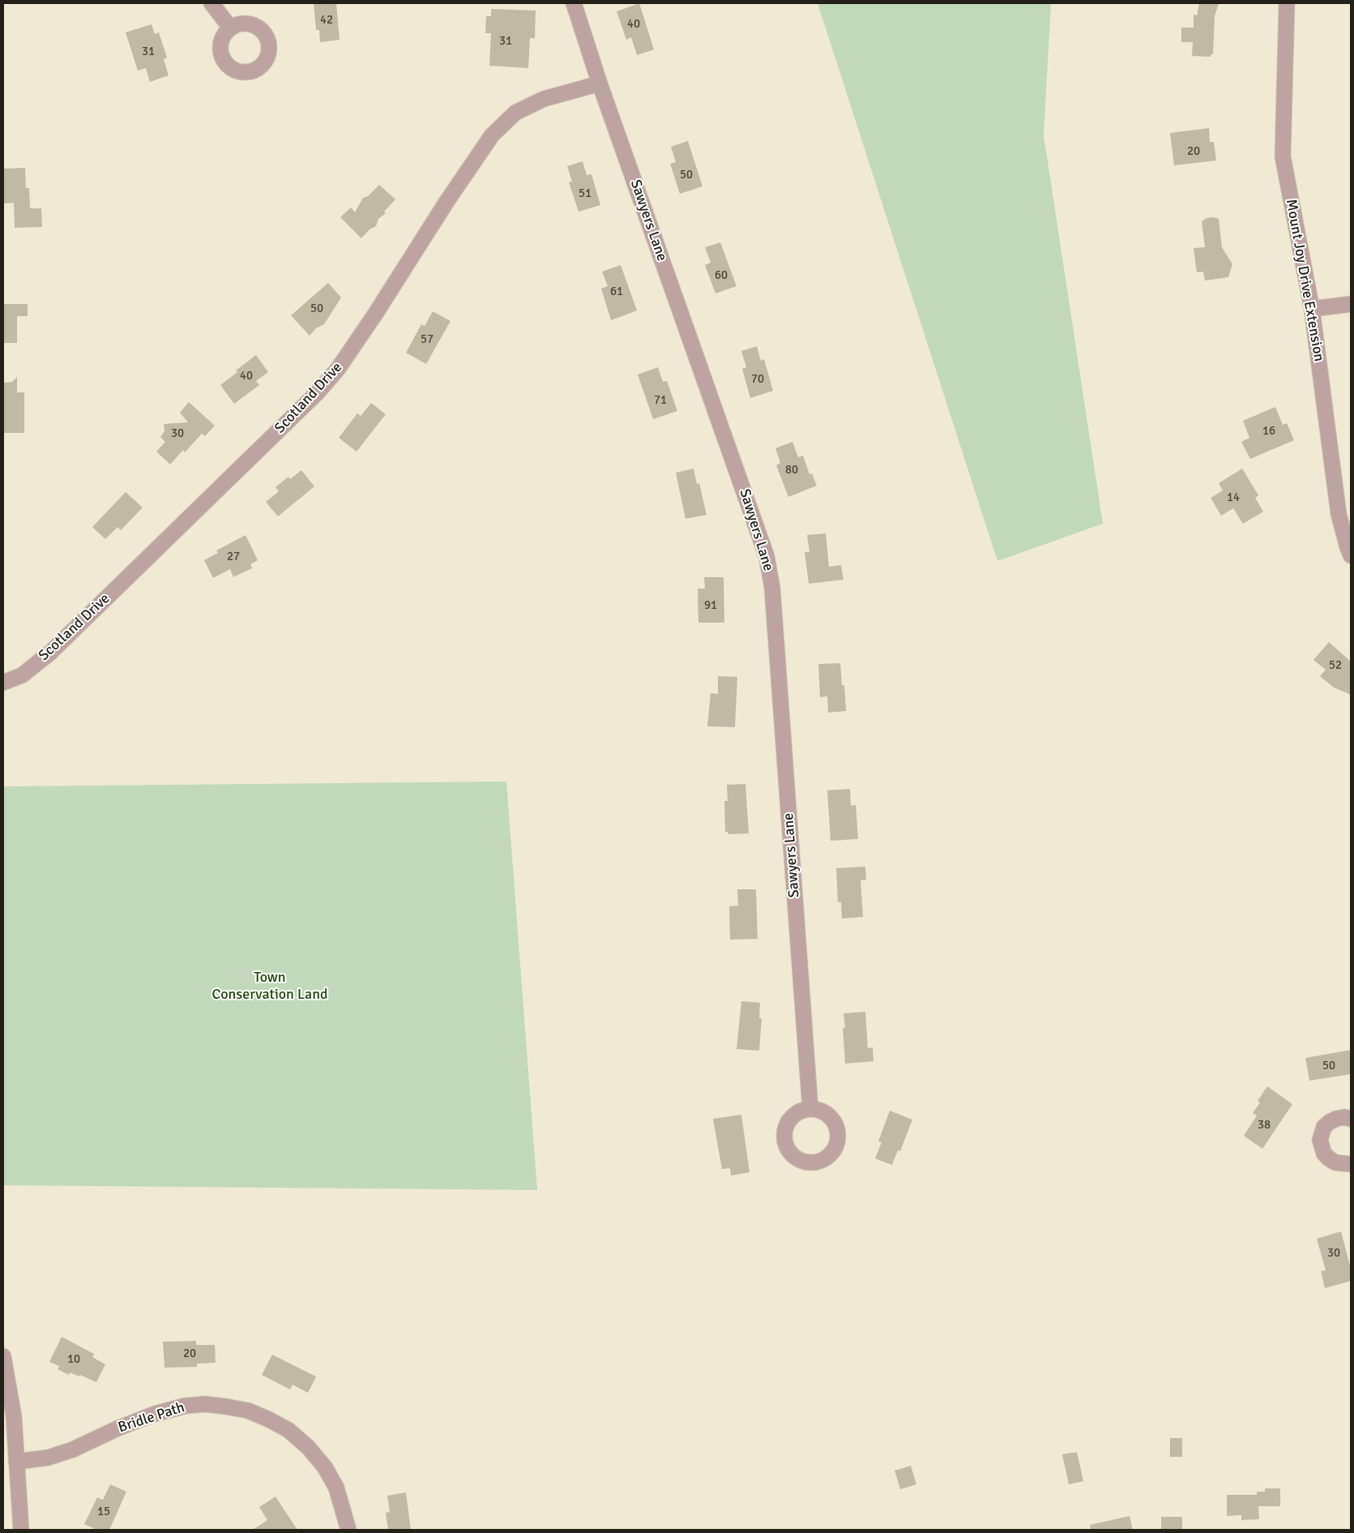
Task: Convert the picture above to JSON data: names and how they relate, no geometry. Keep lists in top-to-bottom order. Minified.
{"streets":{"street":["Sawyers Lane","Mount Joy Drive Extension","Scotland Drive","Bridle Path"]},"crossings":[["Sawyers Lane","Scotland Drive"]],"parks":["Town Conservation Land"],"house_numbers":["42","40","31","31","20","50","51","60","61","50","57","40","70","71","16","30","80","14","27","91","52","50","38","30","20","10","15"]}
